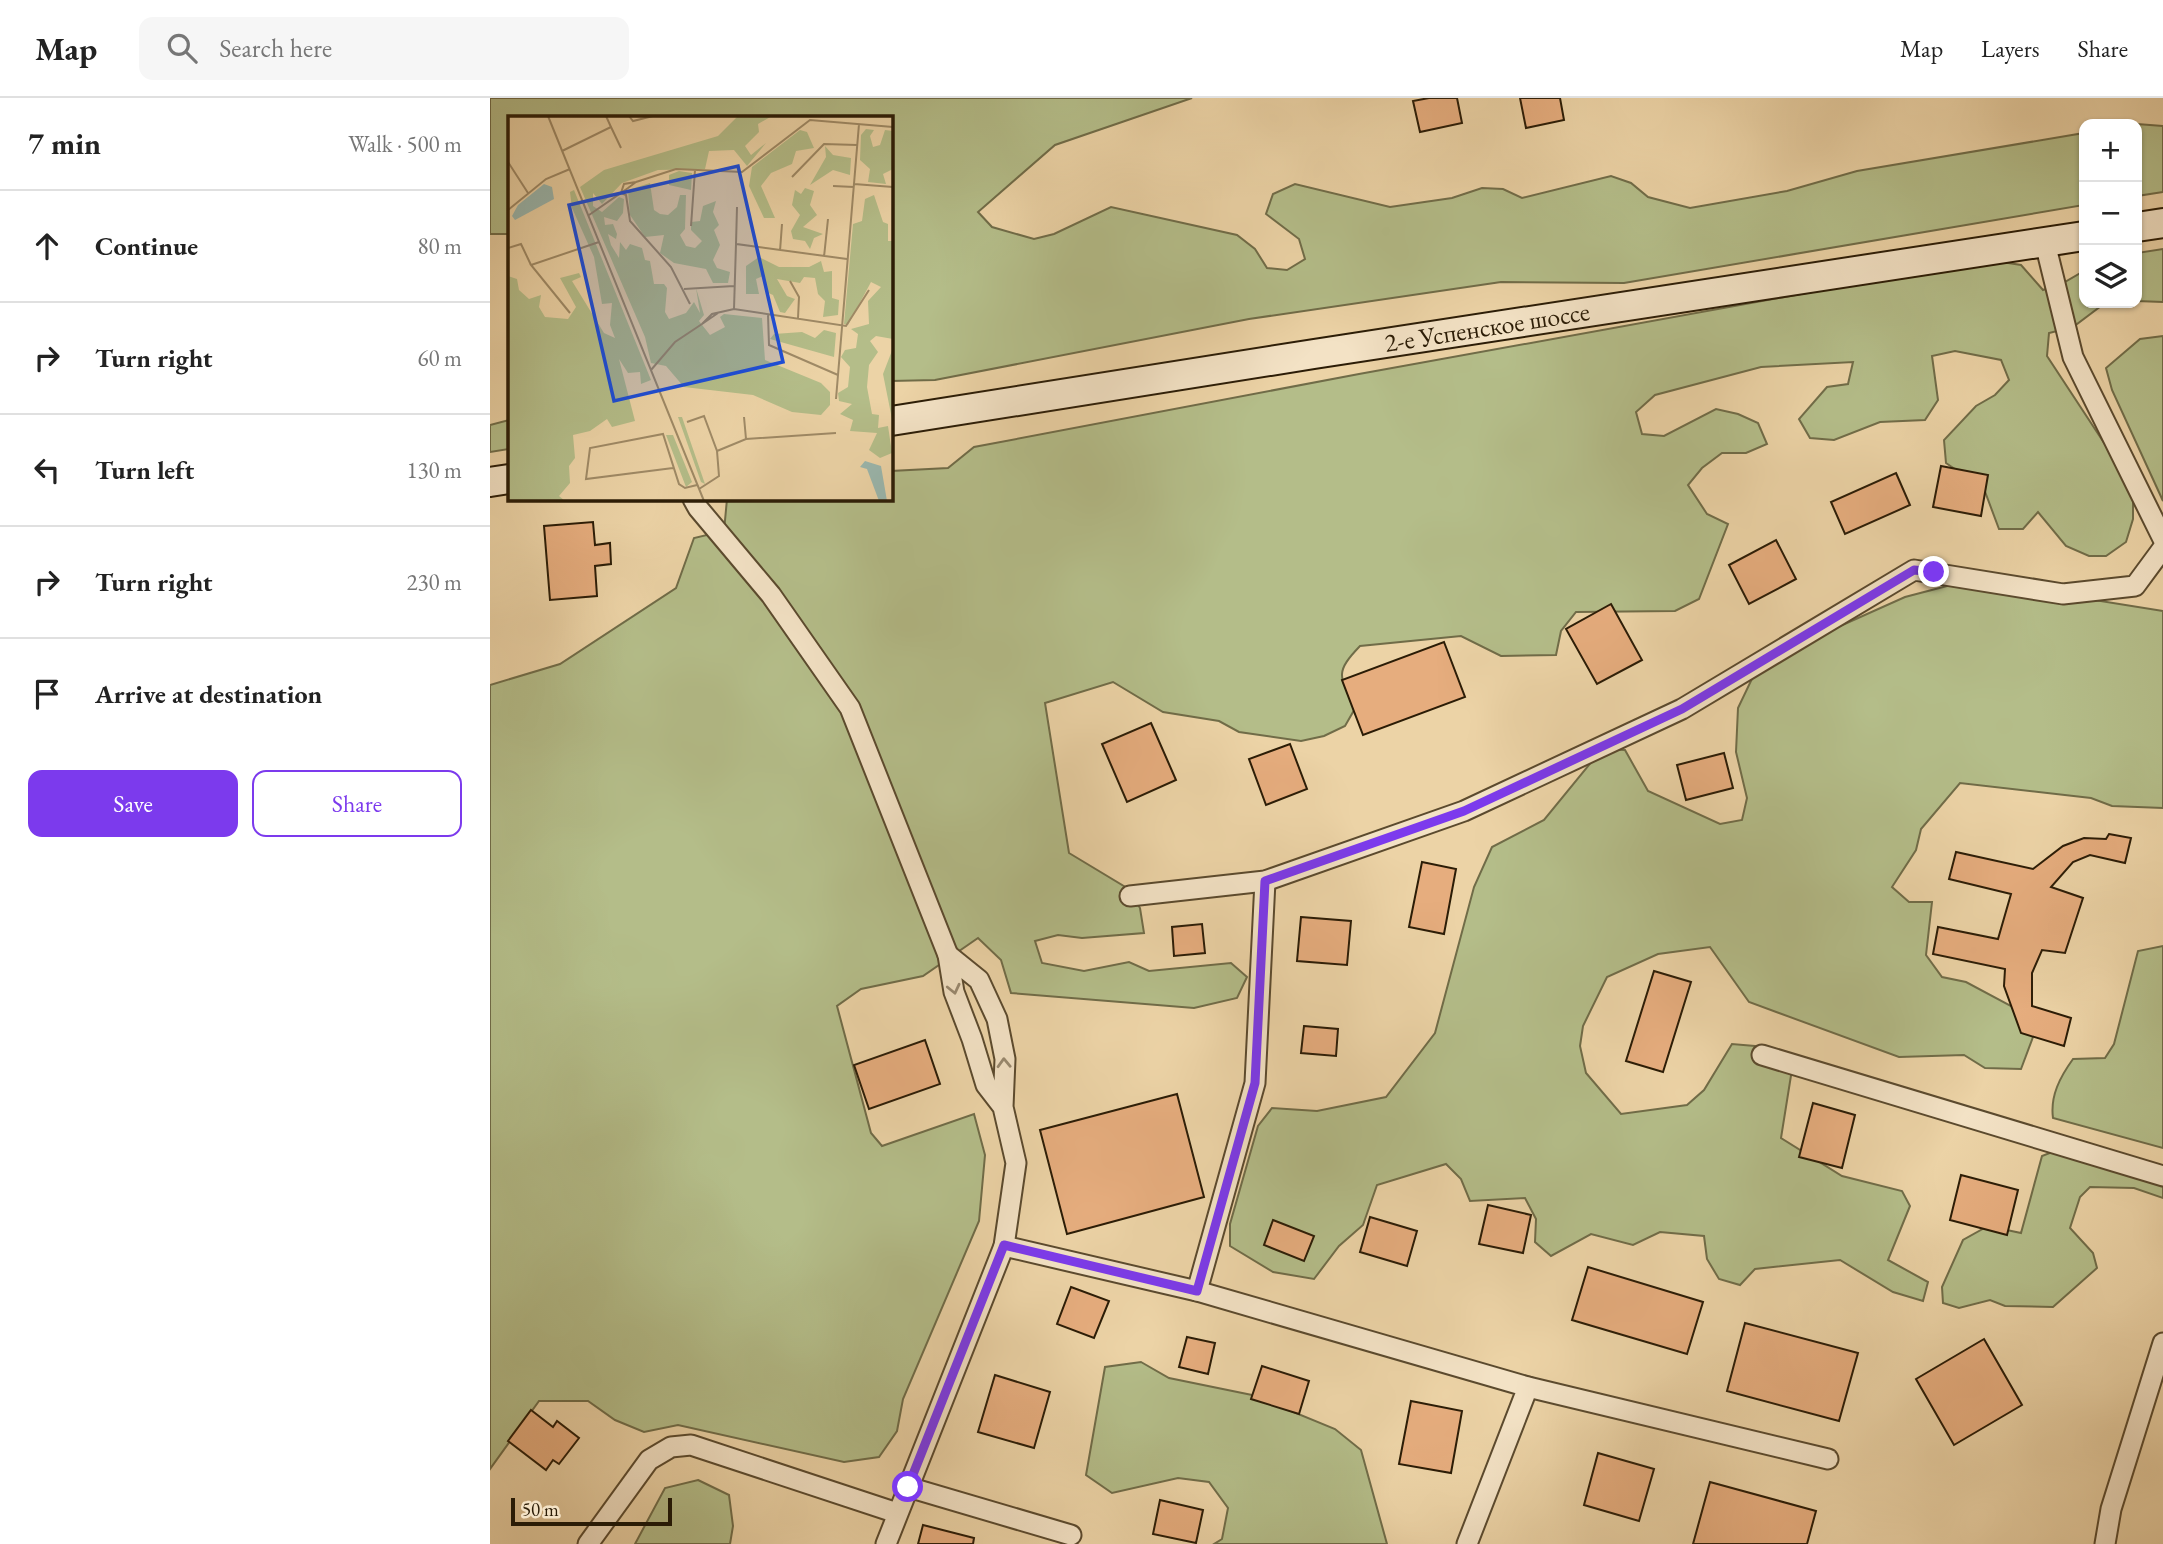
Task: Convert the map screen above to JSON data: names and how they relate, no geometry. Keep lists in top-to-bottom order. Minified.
{"streets":{"main road":["2-е Успенское шоссе"]},"scale_bar":"50 m","page":{"header":"Map","search":"Search here","nav":["Map","Layers","Share"],"heading":["7 min","Walk · 500 m"],"map_buttons":["+","−"],"list":[["Continue","80 m"],["Turn right","60 m"],["Turn left","130 m"],["Turn right","230 m"],"Arrive at destination"],"buttons":["Save","Share"],"scale":"50 m"}}
